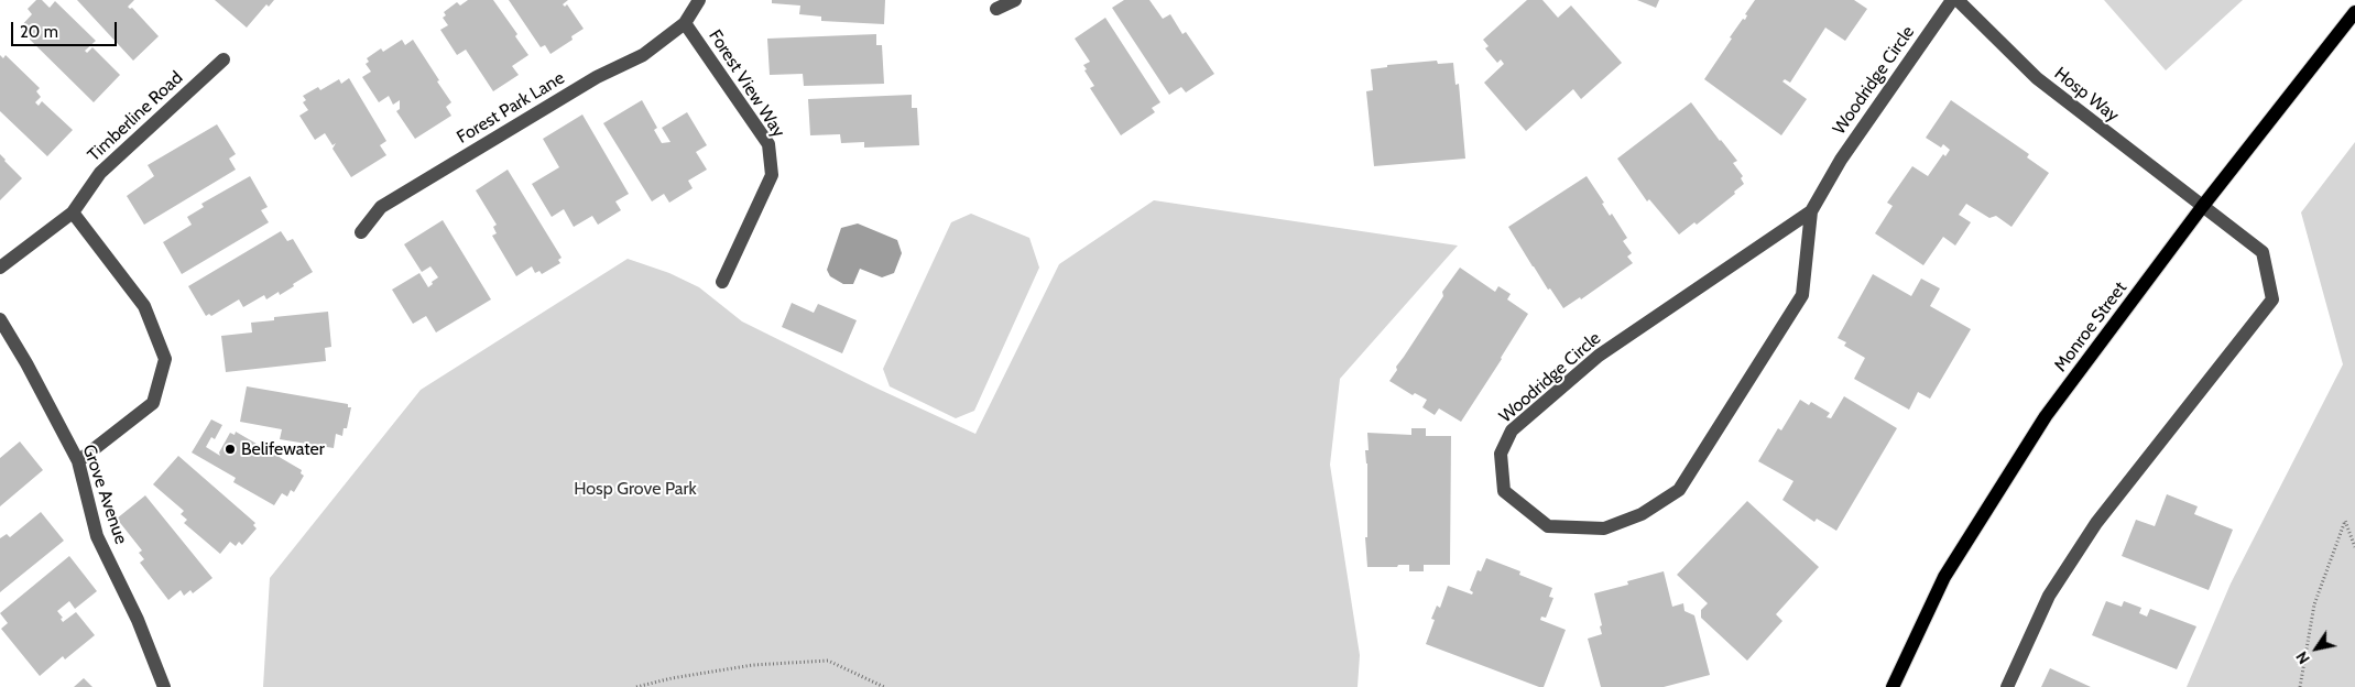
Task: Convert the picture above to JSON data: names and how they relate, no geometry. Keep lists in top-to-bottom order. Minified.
{"streets":{"main road":["Monroe Street"],"street":["Woodridge Circle","Forest View Way","Hosp Way","Forest Park Lane","Timberline Road","Grove Avenue"]},"crossings":[["Forest View Way","Forest Park Lane"],["Hosp Way","Monroe Street"]],"parks":["Hosp Grove Park"],"places":["Belifewater"],"scale_bar":"20 m","north":"bottom left"}
